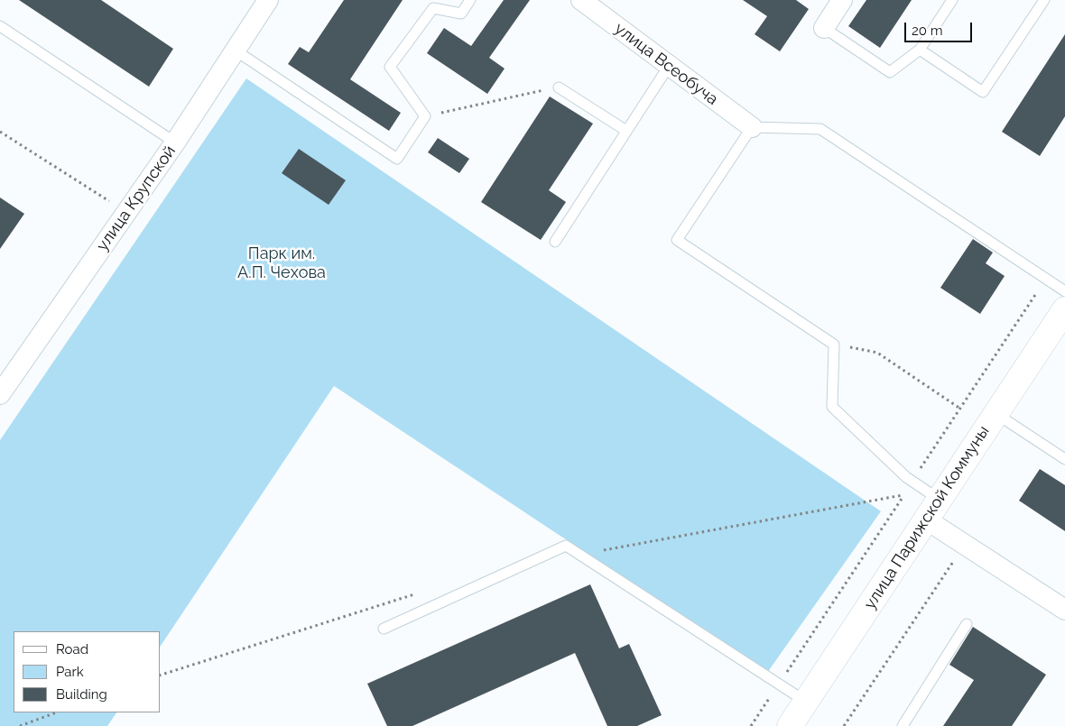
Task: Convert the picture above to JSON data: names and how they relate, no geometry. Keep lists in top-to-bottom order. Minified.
{"streets":{"main road":["улица Парижской Коммуны"],"street":["улица Всеобуча","улица Крупской"]},"parks":["Парк им. А.П. Чехова"],"legend":["Road","Park","Building"],"scale_bar":"20 m"}
